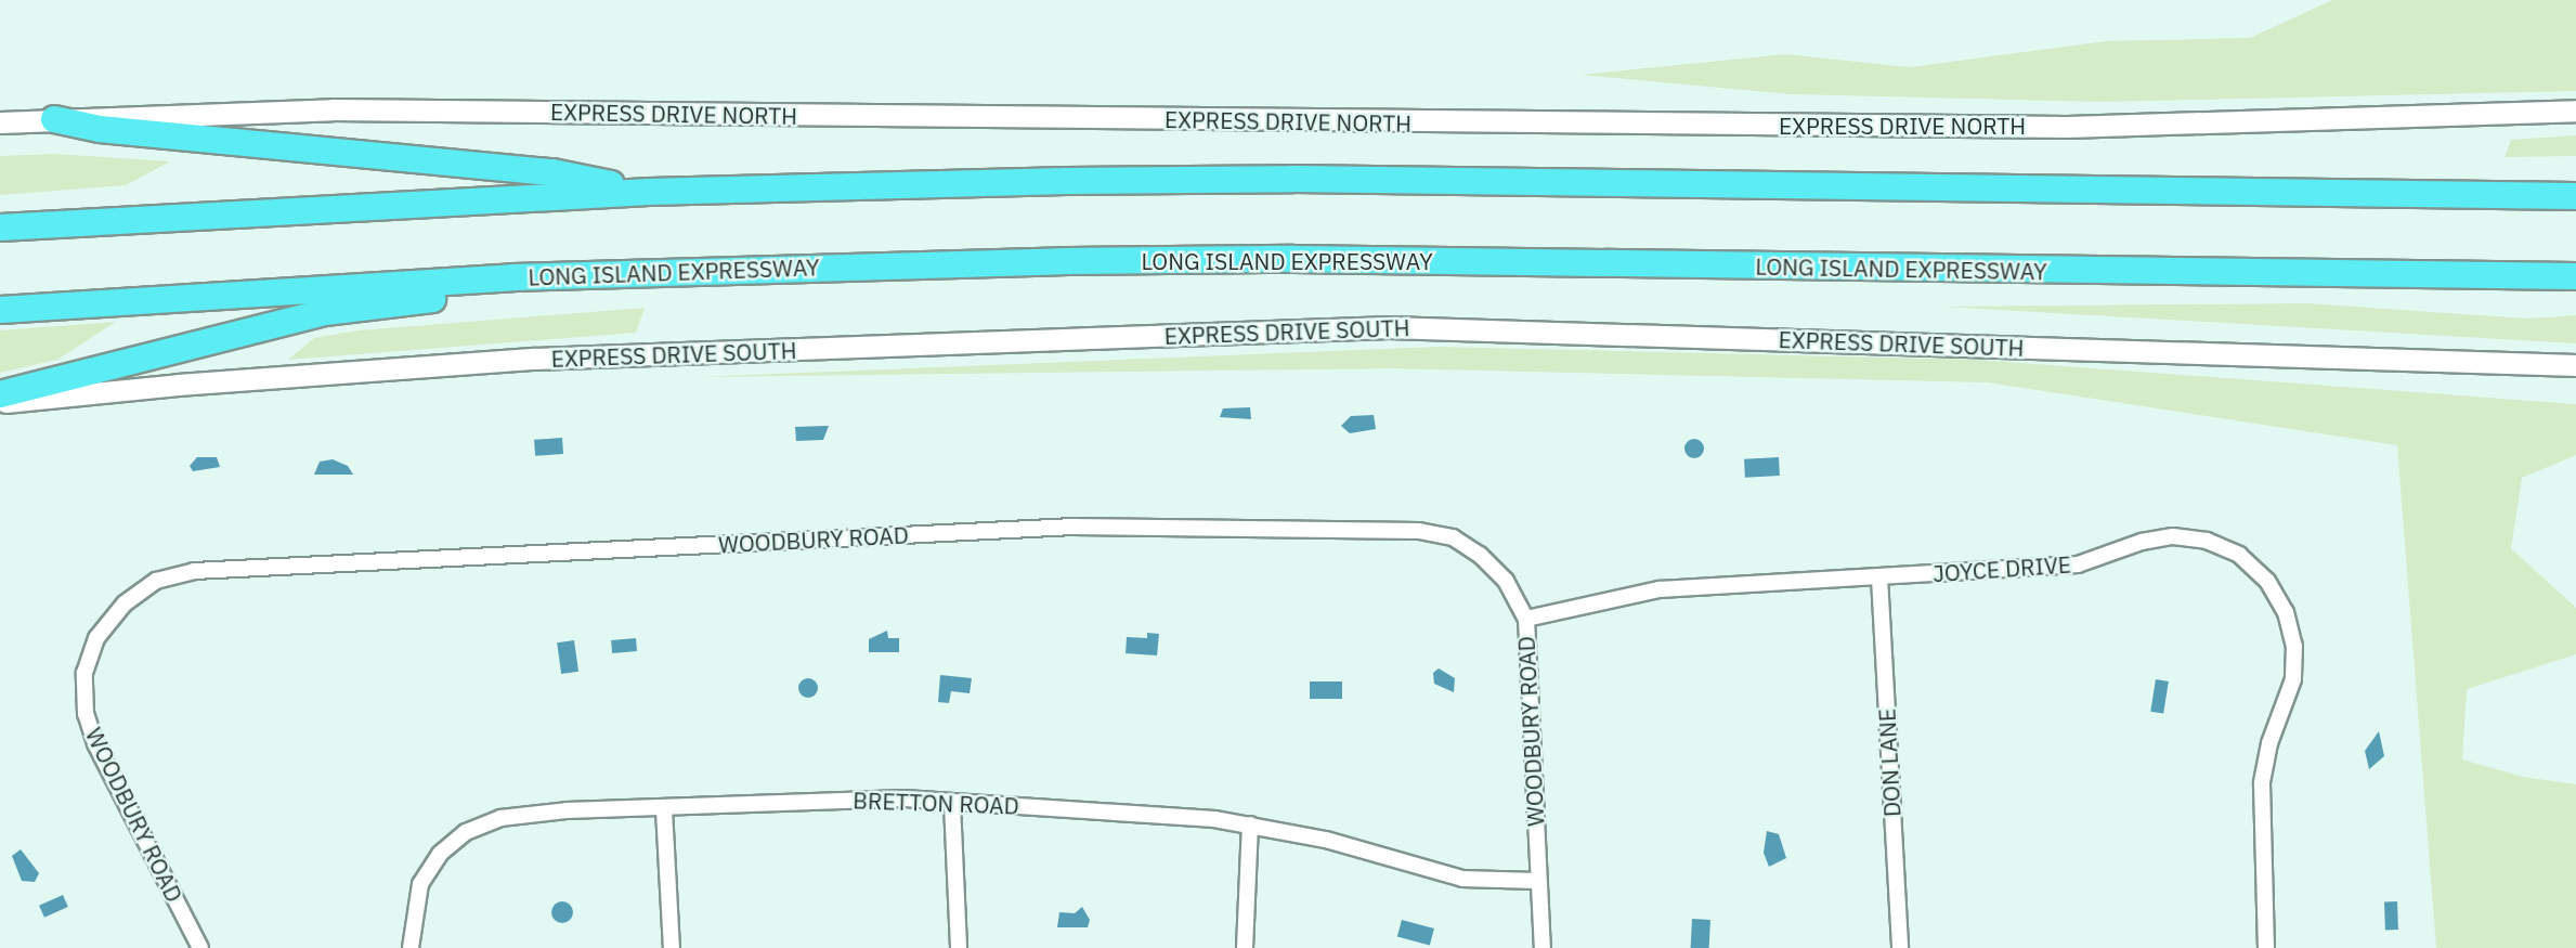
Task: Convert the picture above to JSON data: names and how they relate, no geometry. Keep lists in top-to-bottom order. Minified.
{"streets":{"highway":["LONG ISLAND EXPRESSWAY"],"main road":["EXPRESS DRIVE NORTH","EXPRESS DRIVE SOUTH"],"street":["WOODBURY ROAD","JOYCE DRIVE","DON LANE","BRETTON ROAD"]},"crossings":[["WOODBURY ROAD","JOYCE DRIVE"],["WOODBURY ROAD","BRETTON ROAD"],["JOYCE DRIVE","DON LANE"]]}
